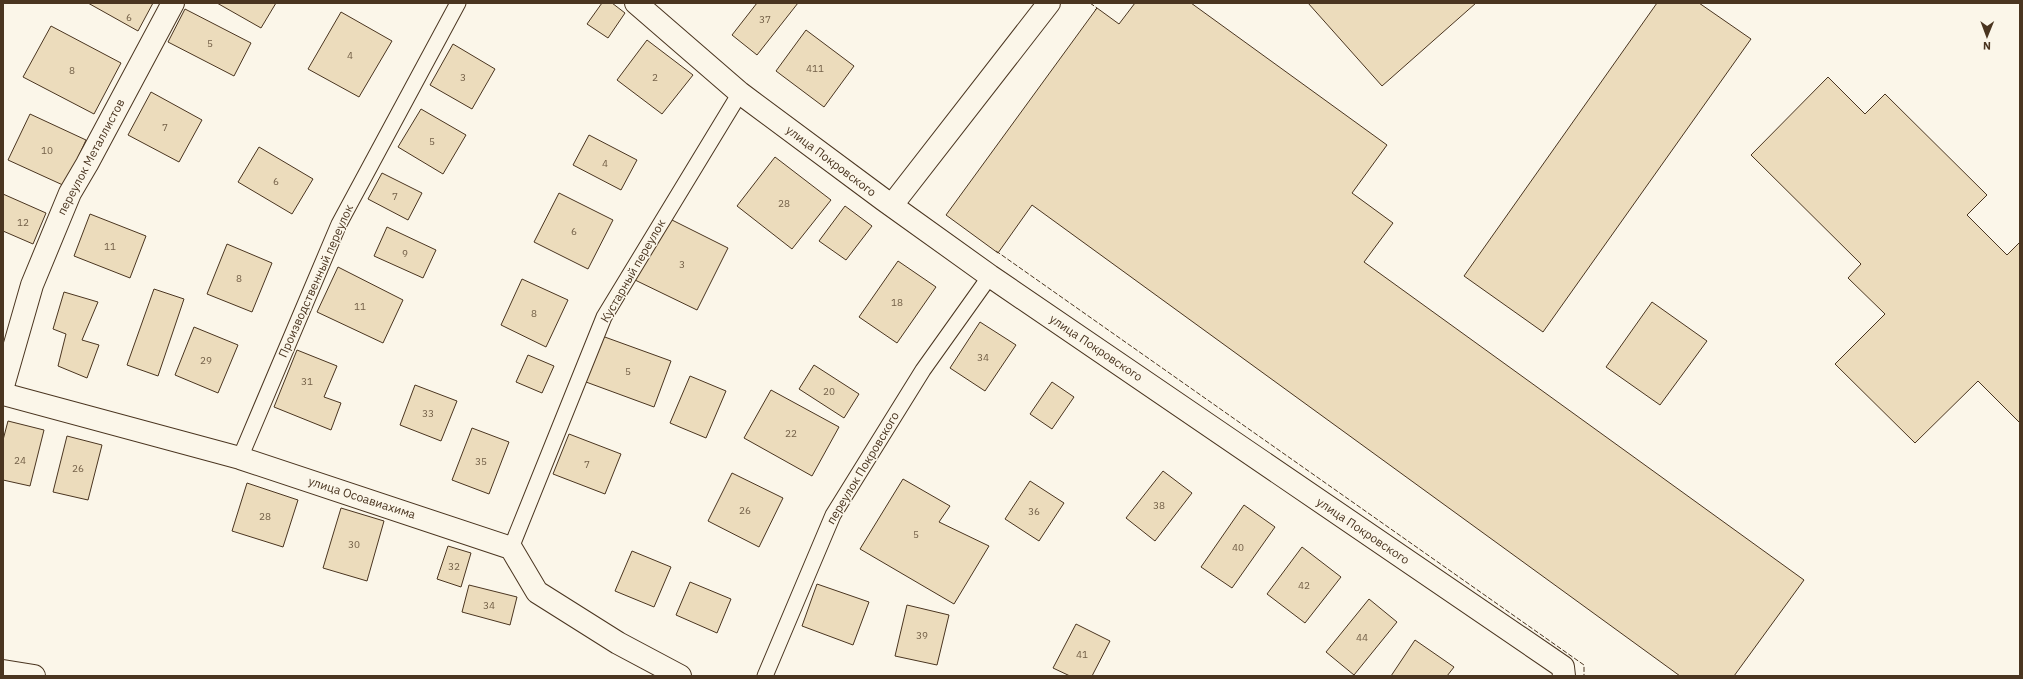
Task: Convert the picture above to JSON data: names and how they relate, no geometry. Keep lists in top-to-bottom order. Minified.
{"streets":{"street":["переулок Металлистов","улица Покровского","улица Осоавиахима"],"lane":["Кустарный переулок","Производственный переулок","переулок Покровского"]},"crossings":[["улица Покровского","Кустарный переулок"],["улица Покровского","переулок Покровского"],["Кустарный переулок","улица Осоавиахима"],["Производственный переулок","улица Осоавиахима"]],"house_numbers":["6","37","5","4","411","8","3","2","7","5","10","4","6","7","28","12","6","11","9","3","8","18","11","8","34","29","5","31","20","33","22","24","35","7","26","38","26","36","28","5","30","40","32","42","34","39","44","41"],"north":"bottom"}
